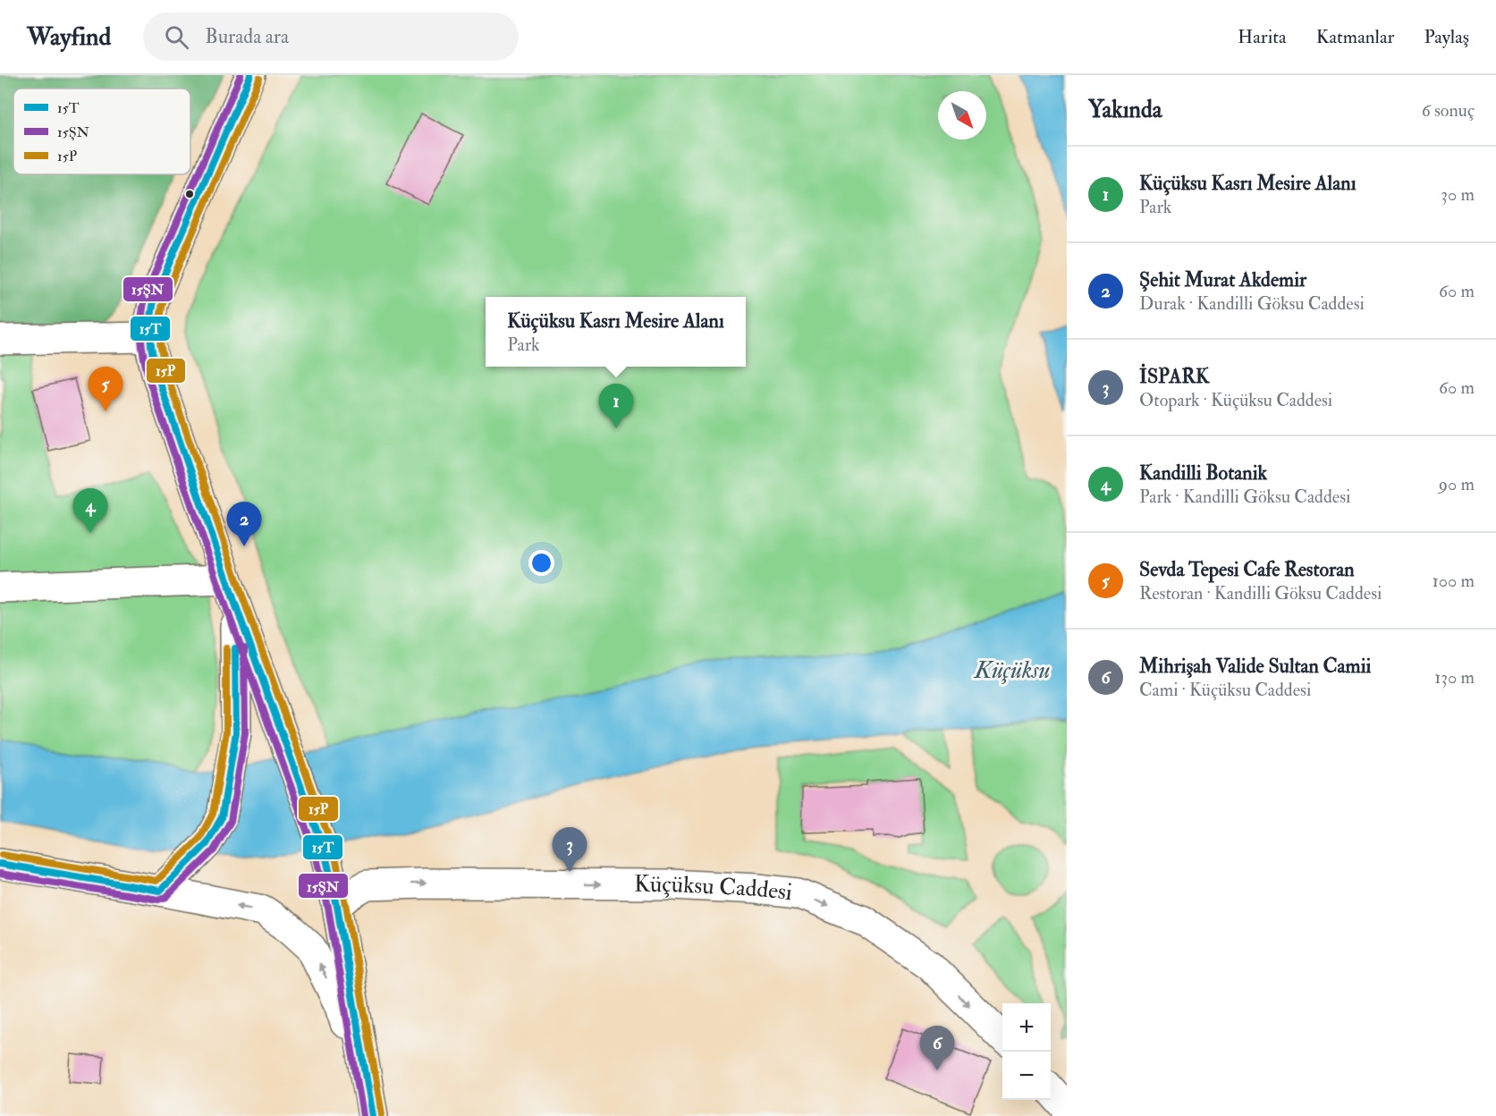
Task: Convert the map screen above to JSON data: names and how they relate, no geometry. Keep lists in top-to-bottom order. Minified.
{"streets":{"main road":["Küçüksu Caddesi"]},"one_way":["Küçüksu Caddesi"],"water":["Küçüksu"],"lines":["transit line 15T","transit line 15ŞN","transit line 15P"],"legend":["15T","15ŞN","15P"],"north":"bottom right","page":{"header":"Wayfind","search":"Burada ara","nav":["Harita","Katmanlar","Paylaş"],"heading":["Yakında","6 sonuç"],"list":[{"mark":"1","name":"Küçüksu Kasrı Mesire Alanı","note":"Park","value":"30 m"},{"mark":"2","name":"Şehit Murat Akdemir","note":"Durak · Kandilli Göksu Caddesi","value":"60 m"},{"mark":"3","name":"İSPARK","note":"Otopark · Küçüksu Caddesi","value":"60 m"},{"mark":"4","name":"Kandilli Botanik","note":"Park · Kandilli Göksu Caddesi","value":"90 m"},{"mark":"5","name":"Sevda Tepesi Cafe Restoran","note":"Restoran · Kandilli Göksu Caddesi","value":"100 m"},{"mark":"6","name":"Mihrişah Valide Sultan Camii","note":"Cami · Küçüksu Caddesi","value":"130 m"}],"popup":["Küçüksu Kasrı Mesire Alanı","Park"],"pins":["5","1","4","2","3","6"],"map_buttons":["+","−"]}}
